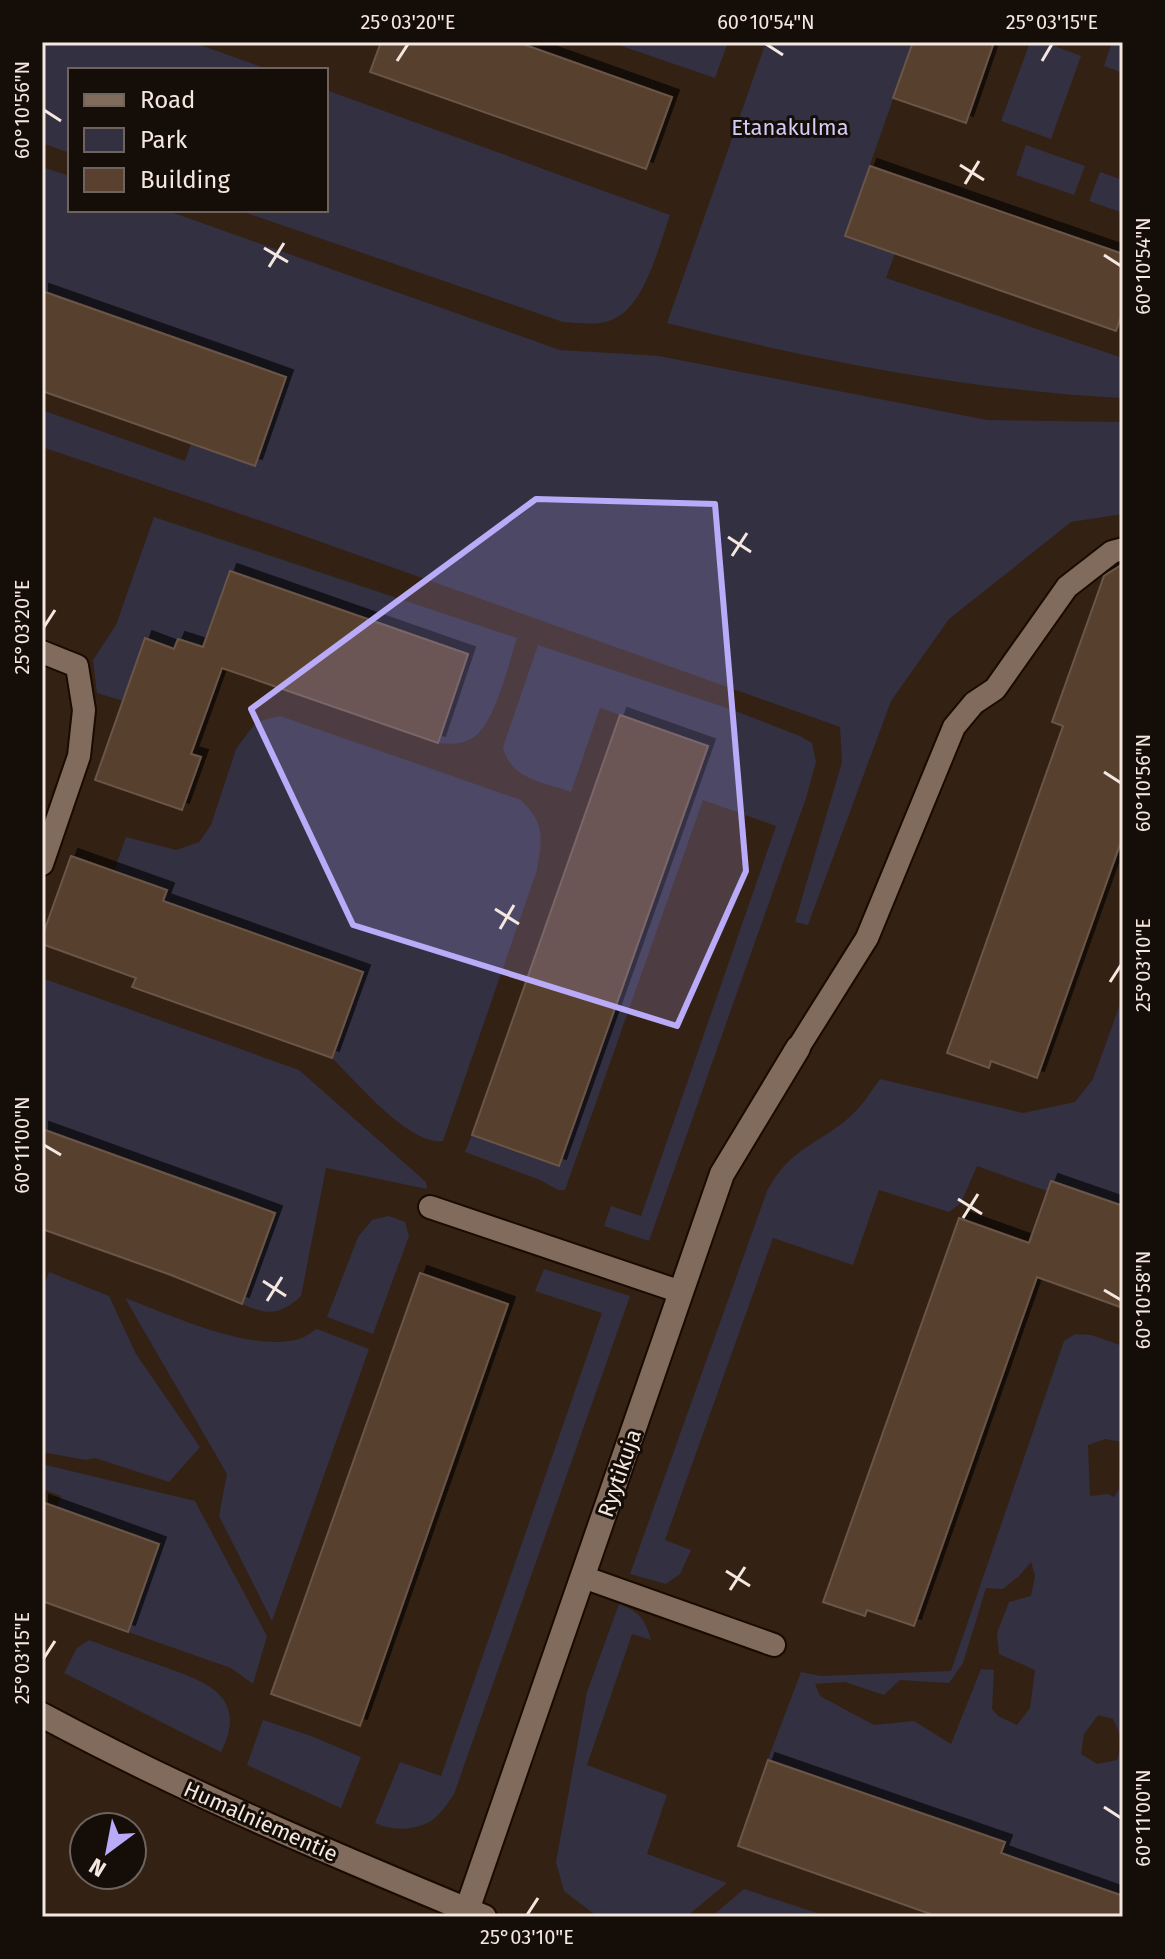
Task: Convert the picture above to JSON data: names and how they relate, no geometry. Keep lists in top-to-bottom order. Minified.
{"streets":{"street":["Ryytikuja","Humalniementie"]},"crossings":[["Ryytikuja","Humalniementie"]],"parks":["Etanakulma"],"legend":["Road","Park","Building"],"north":"bottom left","coordinates":["25°03'20\"E","60°10'54\"N","25°03'15\"E","60°10'56\"N","25°03'10\"E","60°11'00\"N","60°10'58\"N"]}
